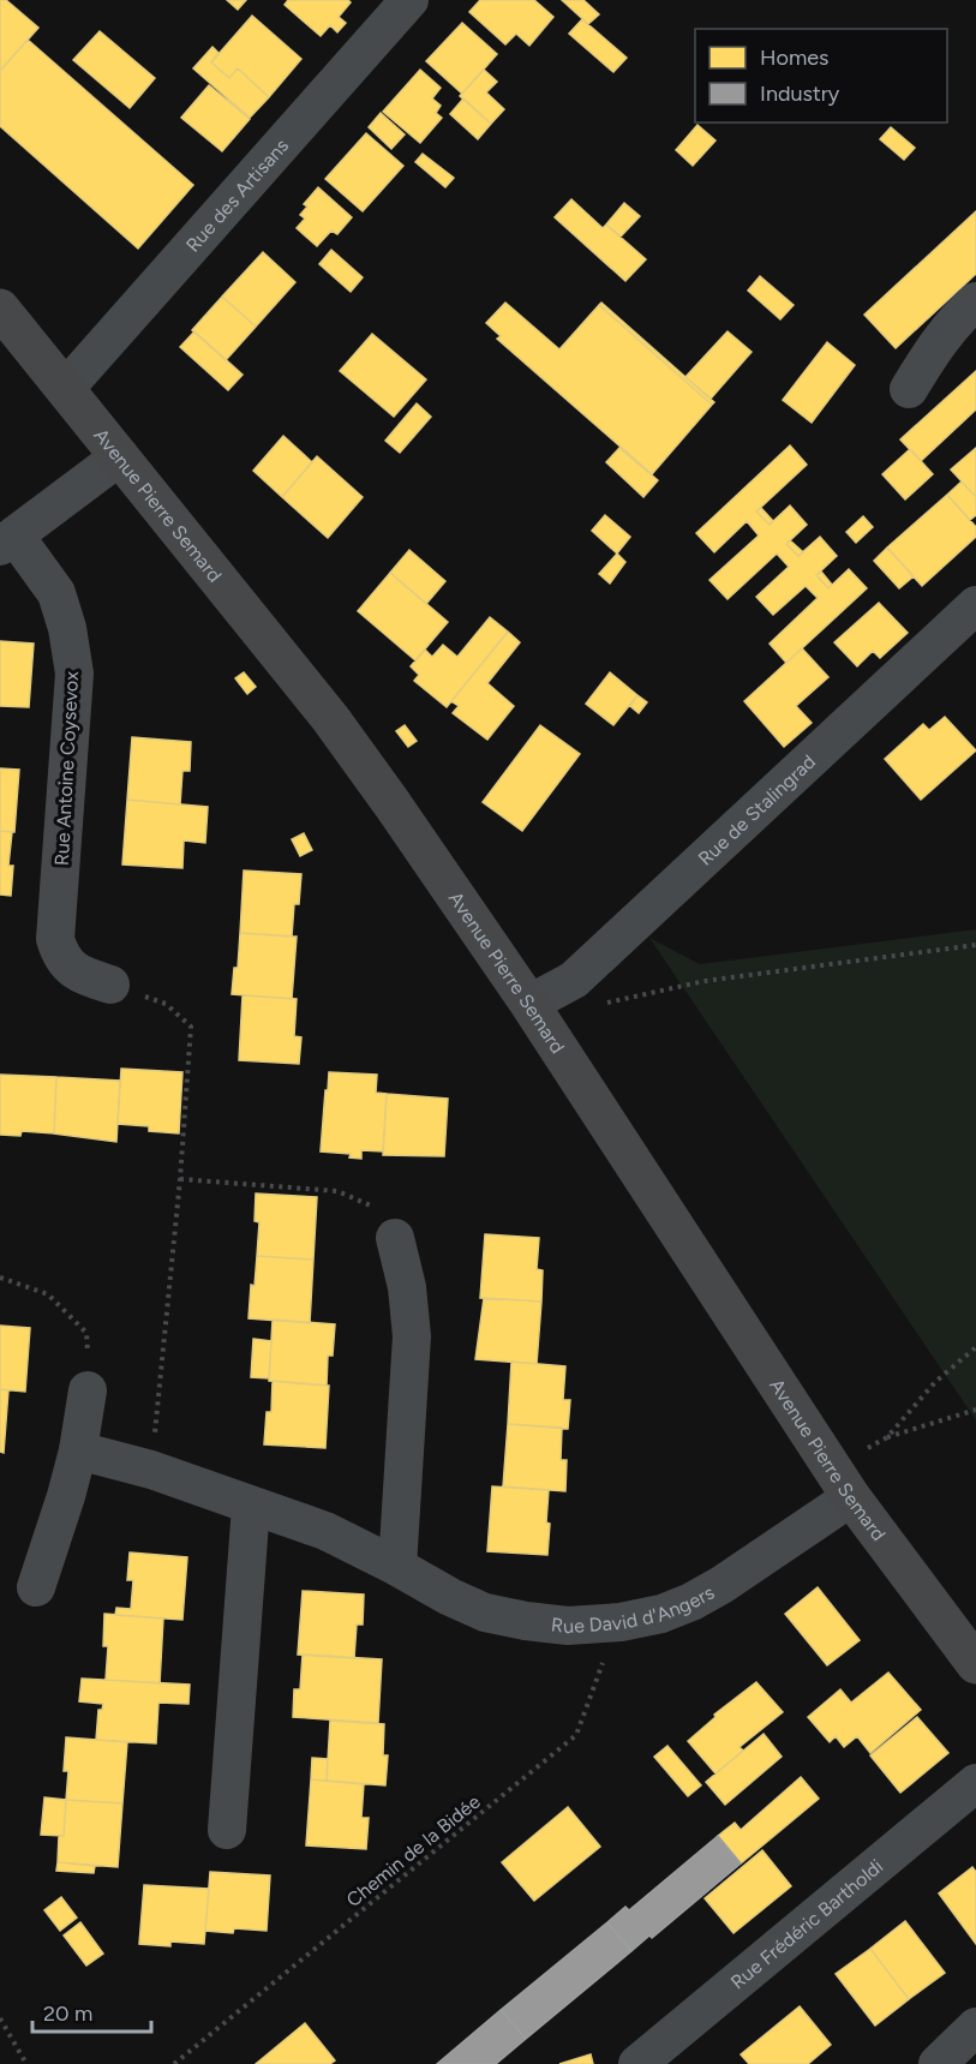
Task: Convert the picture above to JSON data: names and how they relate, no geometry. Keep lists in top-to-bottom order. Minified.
{"streets":{"main road":["Avenue Pierre Semard"],"street":["Rue des Artisans","Rue Antoine Coysevox","Rue de Stalingrad","Rue David d'Angers","Rue Frédéric Bartholdi"],"path":["Chemin de la Bidée"]},"crossings":[["Rue des Artisans","Avenue Pierre Semard"],["Avenue Pierre Semard","Rue de Stalingrad"],["Avenue Pierre Semard","Rue David d'Angers"],["Rue David d'Angers","Chemin de la Bidée"]],"legend":["Homes","Industry"],"scale_bar":"20 m"}
